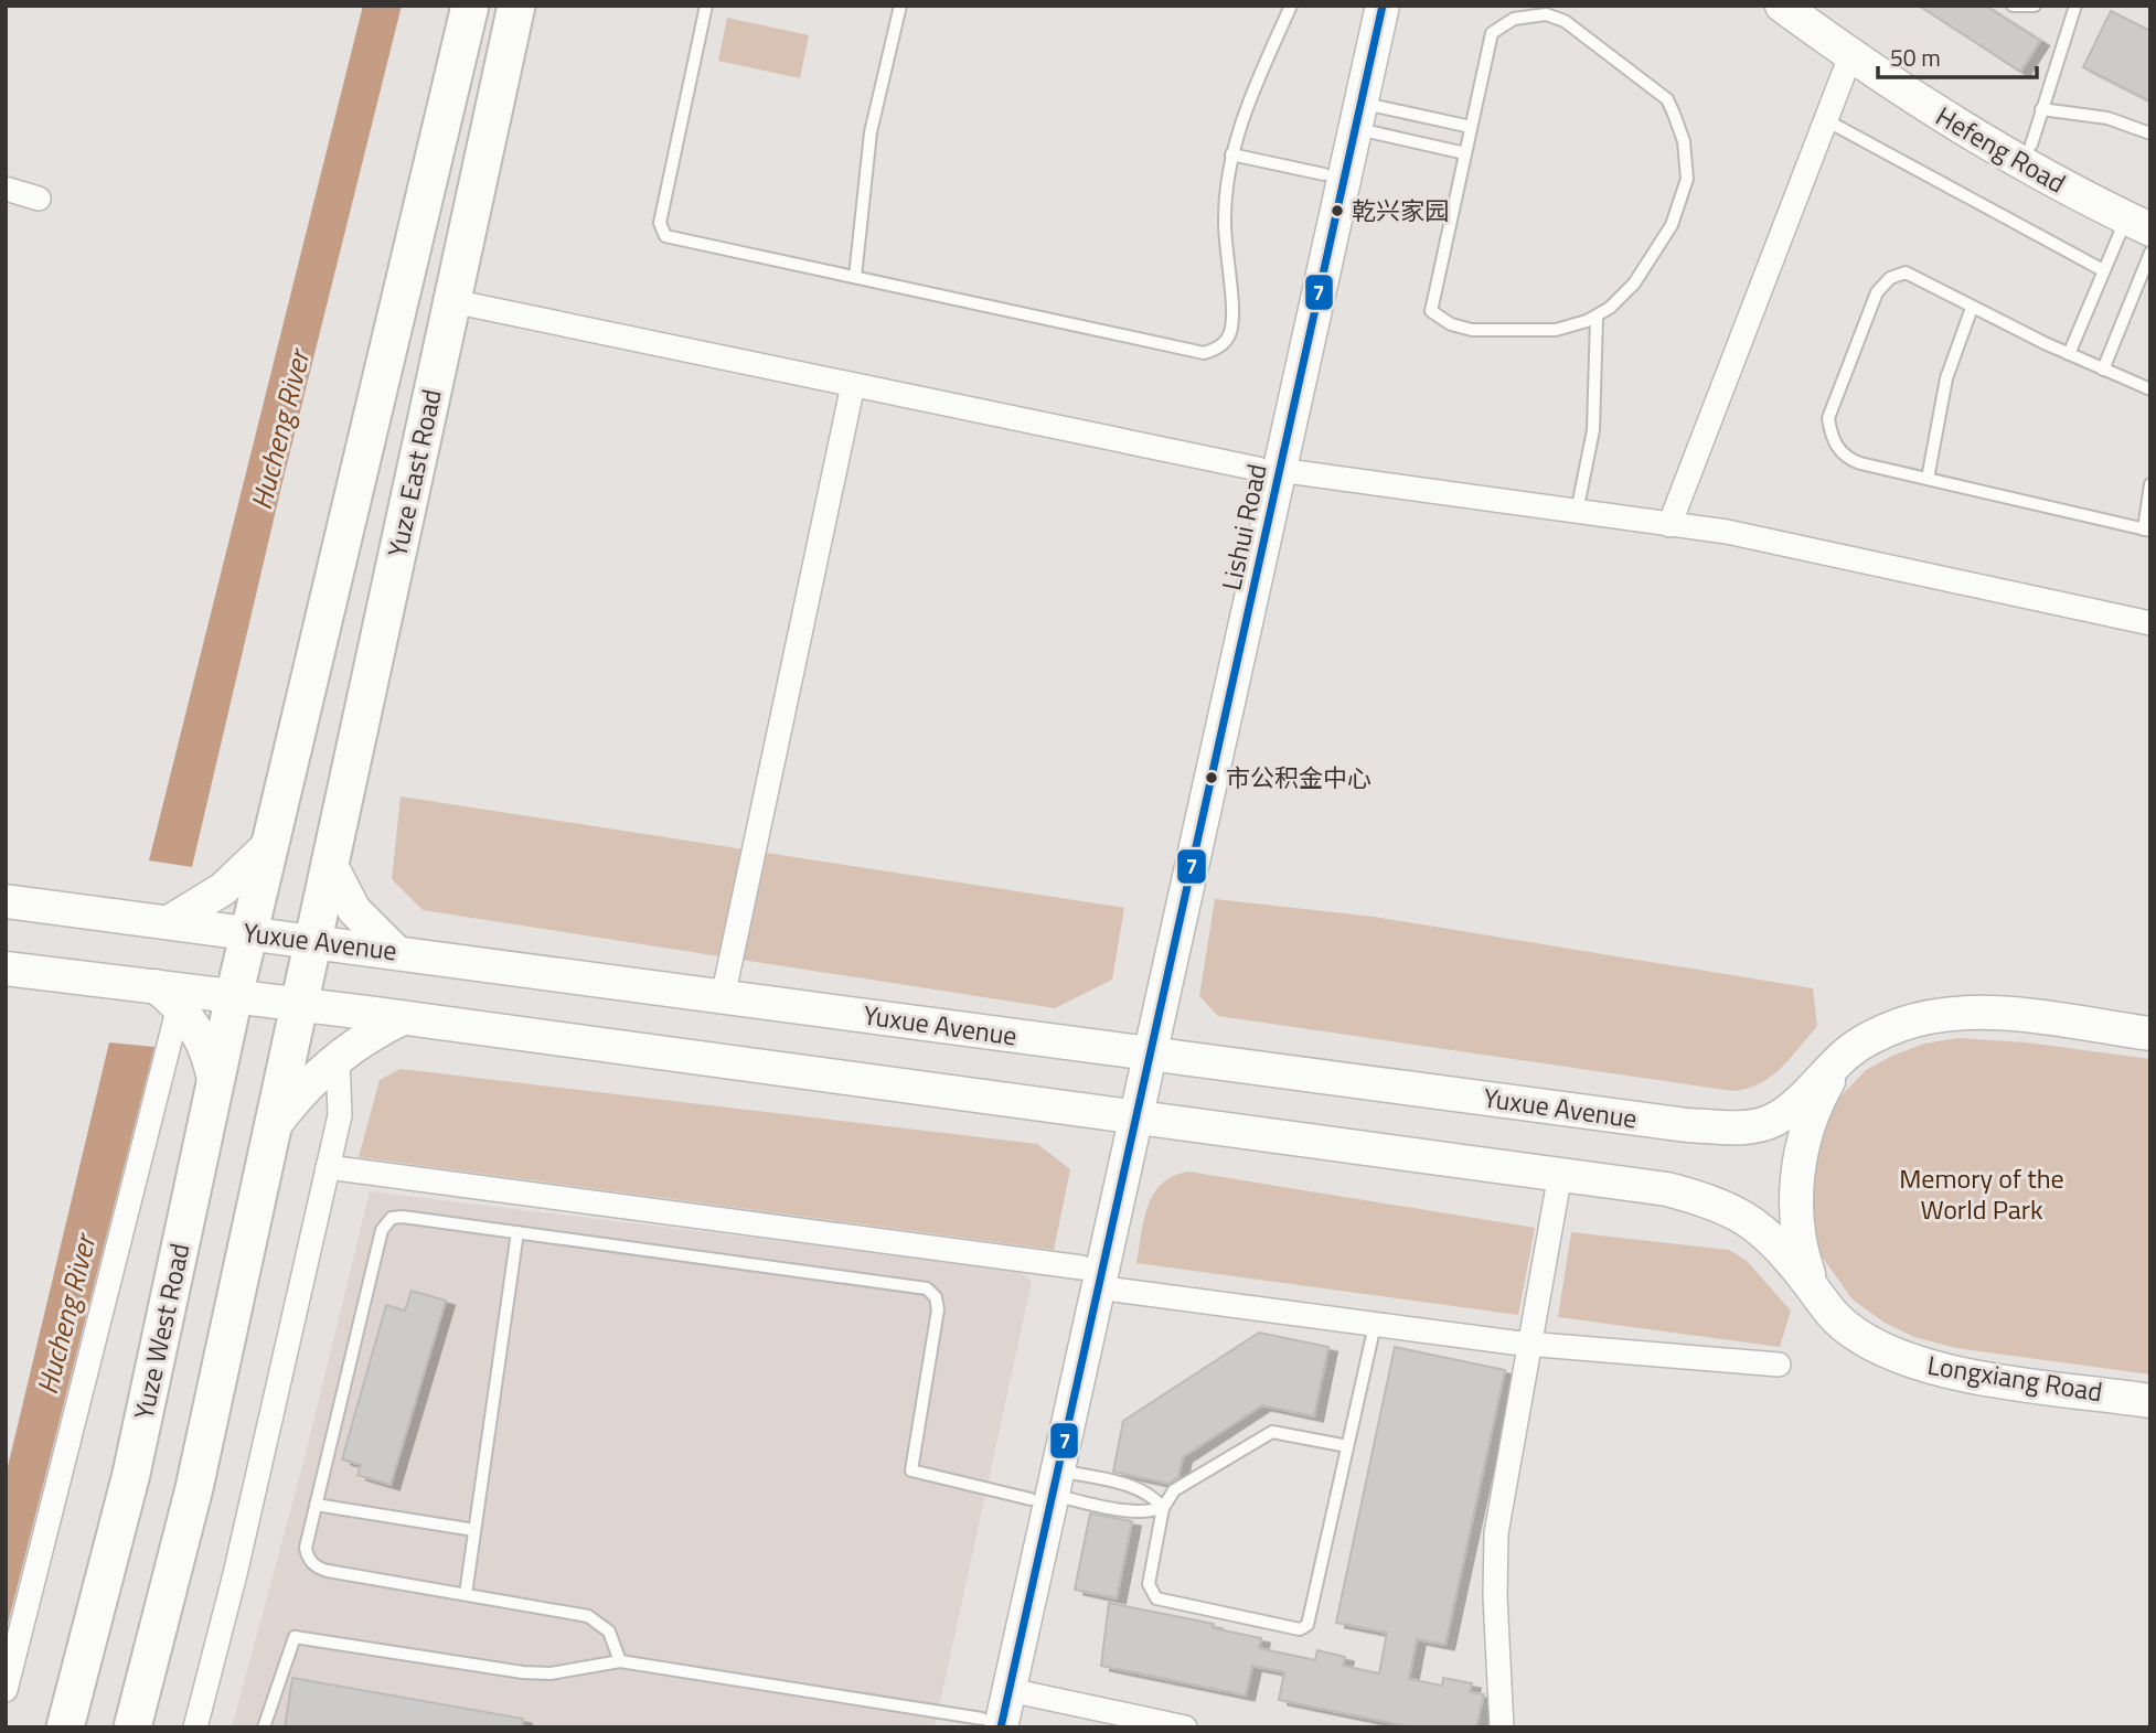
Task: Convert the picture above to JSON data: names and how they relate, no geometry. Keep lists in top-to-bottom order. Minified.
{"streets":{"main road":["Hefeng Road","Yuze East Road","Lishui Road","Yuxue Avenue","Yuze West Road","Longxiang Road"]},"crossings":[["Yuze East Road","Yuxue Avenue"],["Yuze East Road","Yuze West Road"],["Lishui Road","Yuxue Avenue"],["Yuxue Avenue","Yuze West Road"]],"water":["Hucheng River"],"parks":["Memory of the World Park"],"places":["乾兴家园","市公积金中心"],"lines":["transit line 7"],"scale_bar":"50 m"}
